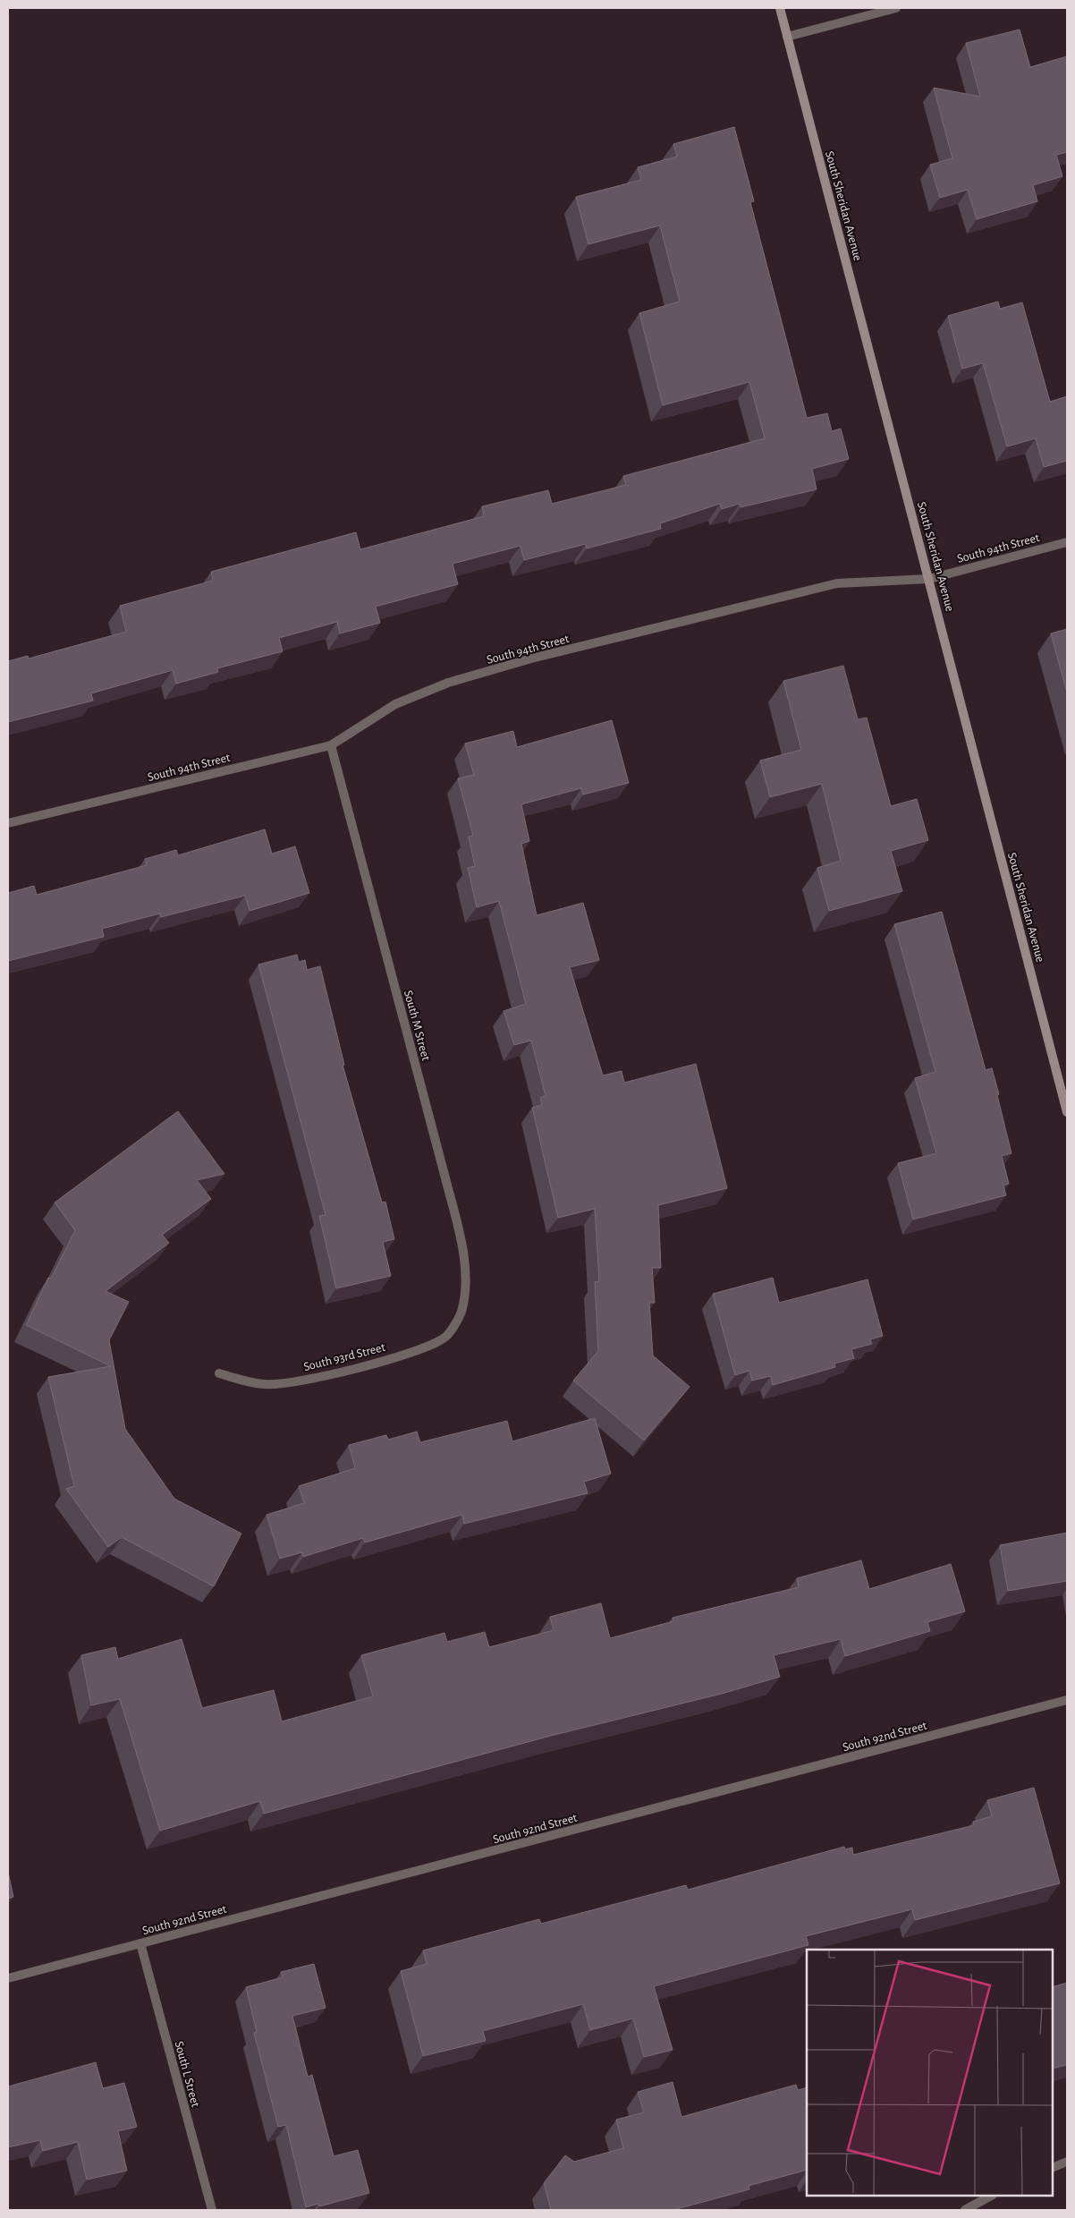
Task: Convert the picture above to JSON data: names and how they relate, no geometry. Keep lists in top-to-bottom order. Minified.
{"streets":{"street":["South Sheridan Avenue","South 94th Street","South M Street","South 93rd Street","South 92nd Street","South L Street"]},"crossings":[["South Sheridan Avenue","South 94th Street"],["South 94th Street","South M Street"],["South M Street","South 93rd Street"],["South 92nd Street","South L Street"]]}
